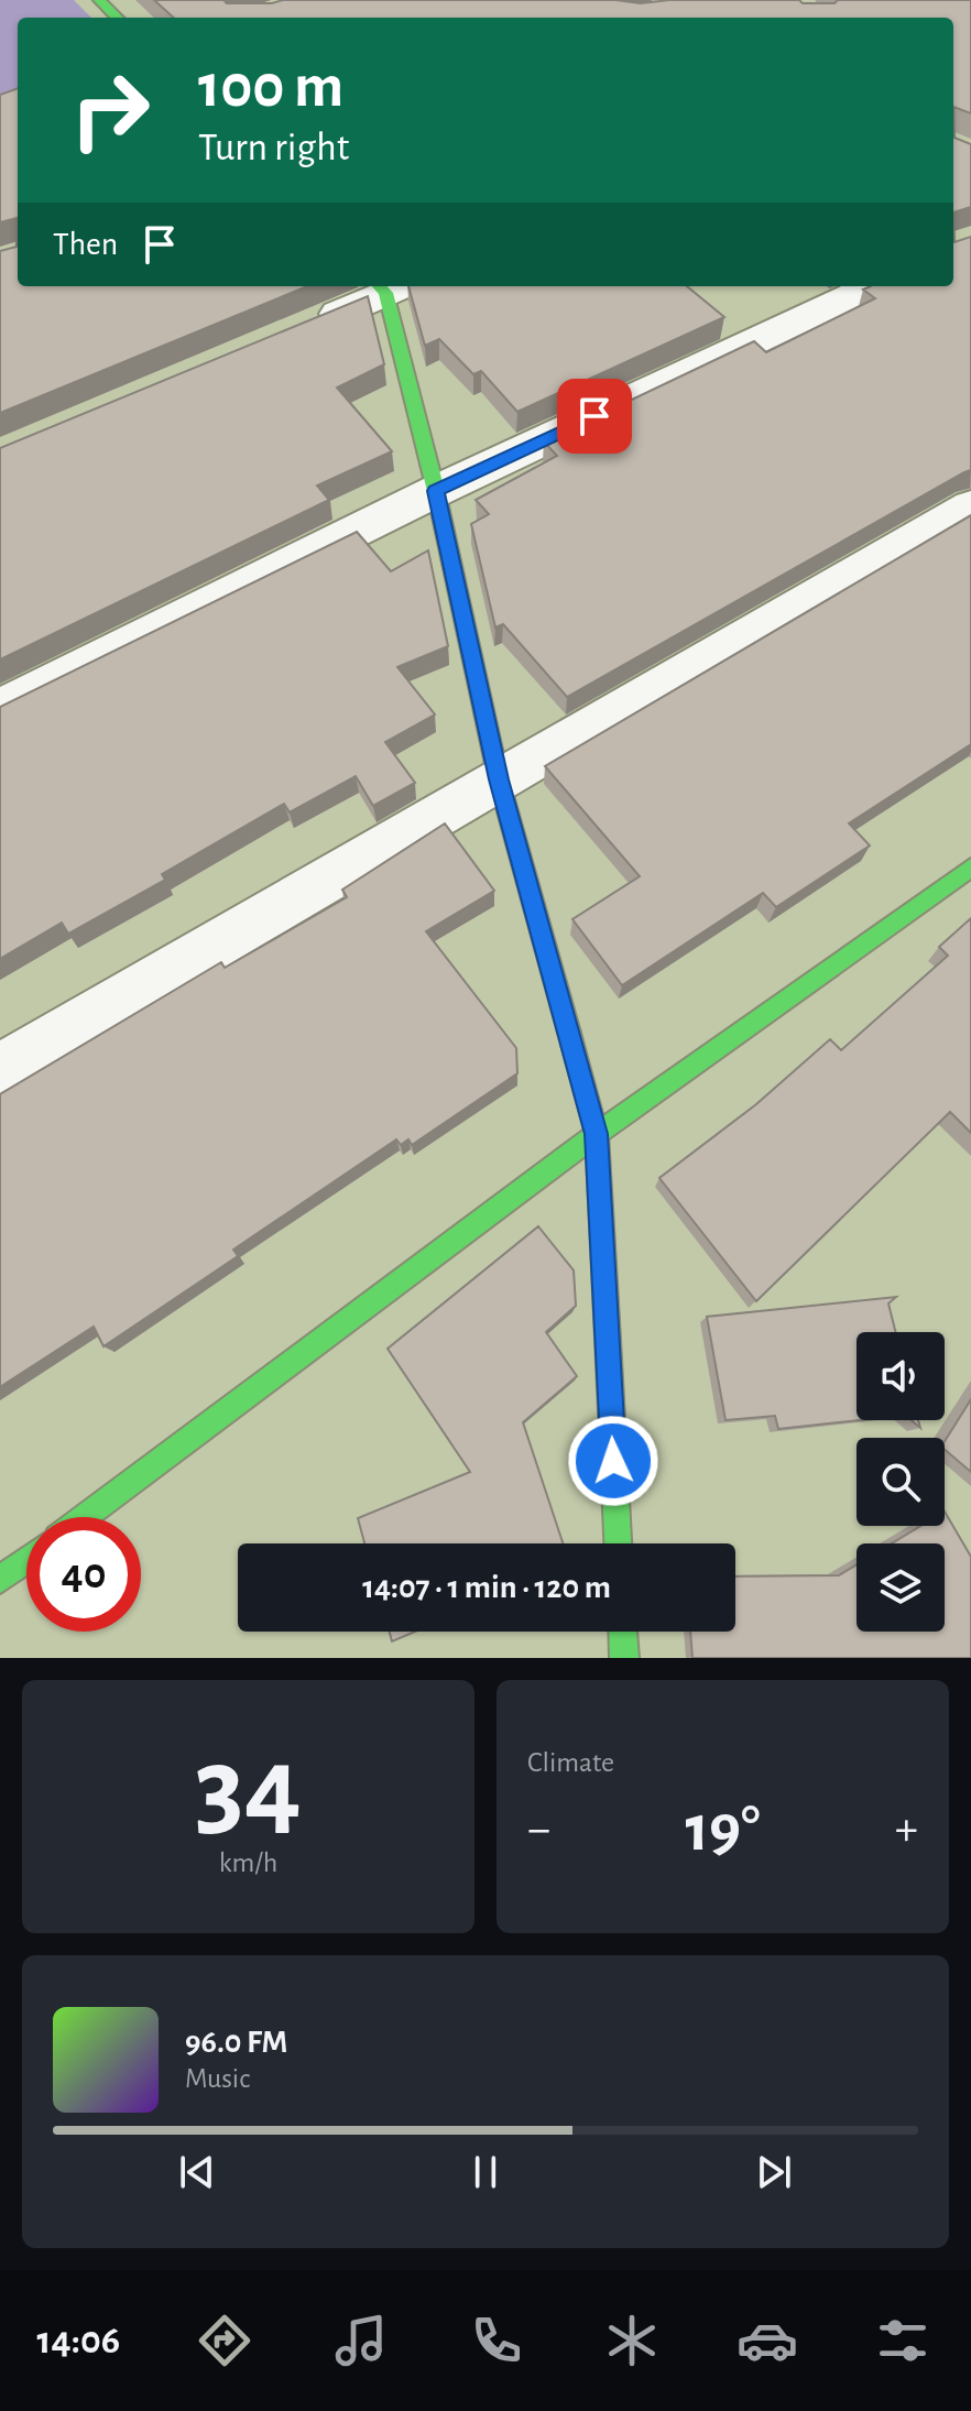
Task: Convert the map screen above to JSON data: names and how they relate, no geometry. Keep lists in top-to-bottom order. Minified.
{"page":{"turn":["100 m","Turn right"],"then":"Then","limit":"40","trip":"14:07 · 1 min · 120 m","tile":[["34","km/h"],"Climate"],"heat":["−","19°","+"],"song":["96.0 FM","Music"],"tabs":"14:06"}}
